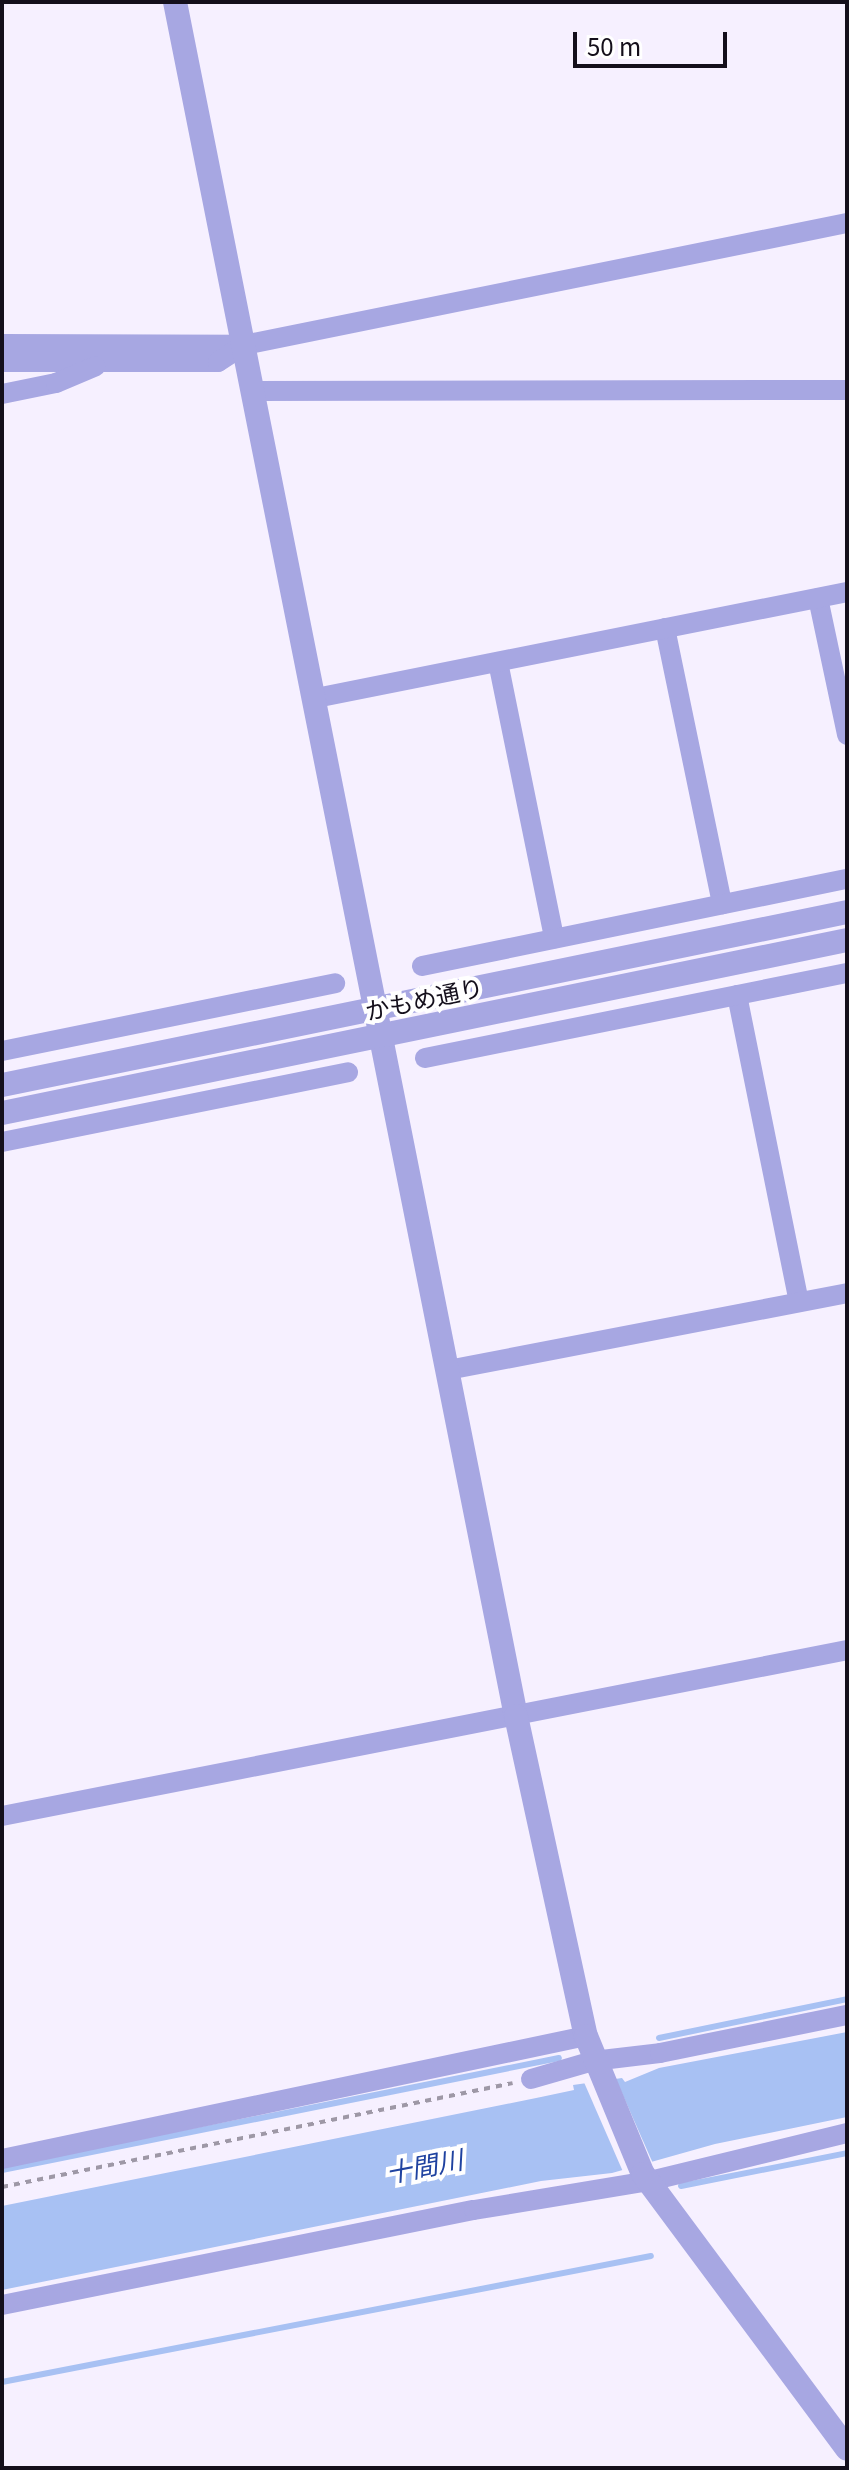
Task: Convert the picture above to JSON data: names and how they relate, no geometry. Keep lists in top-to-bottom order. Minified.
{"streets":{"street":["かもめ通り"]},"water":["十間川"],"scale_bar":"50 m"}
